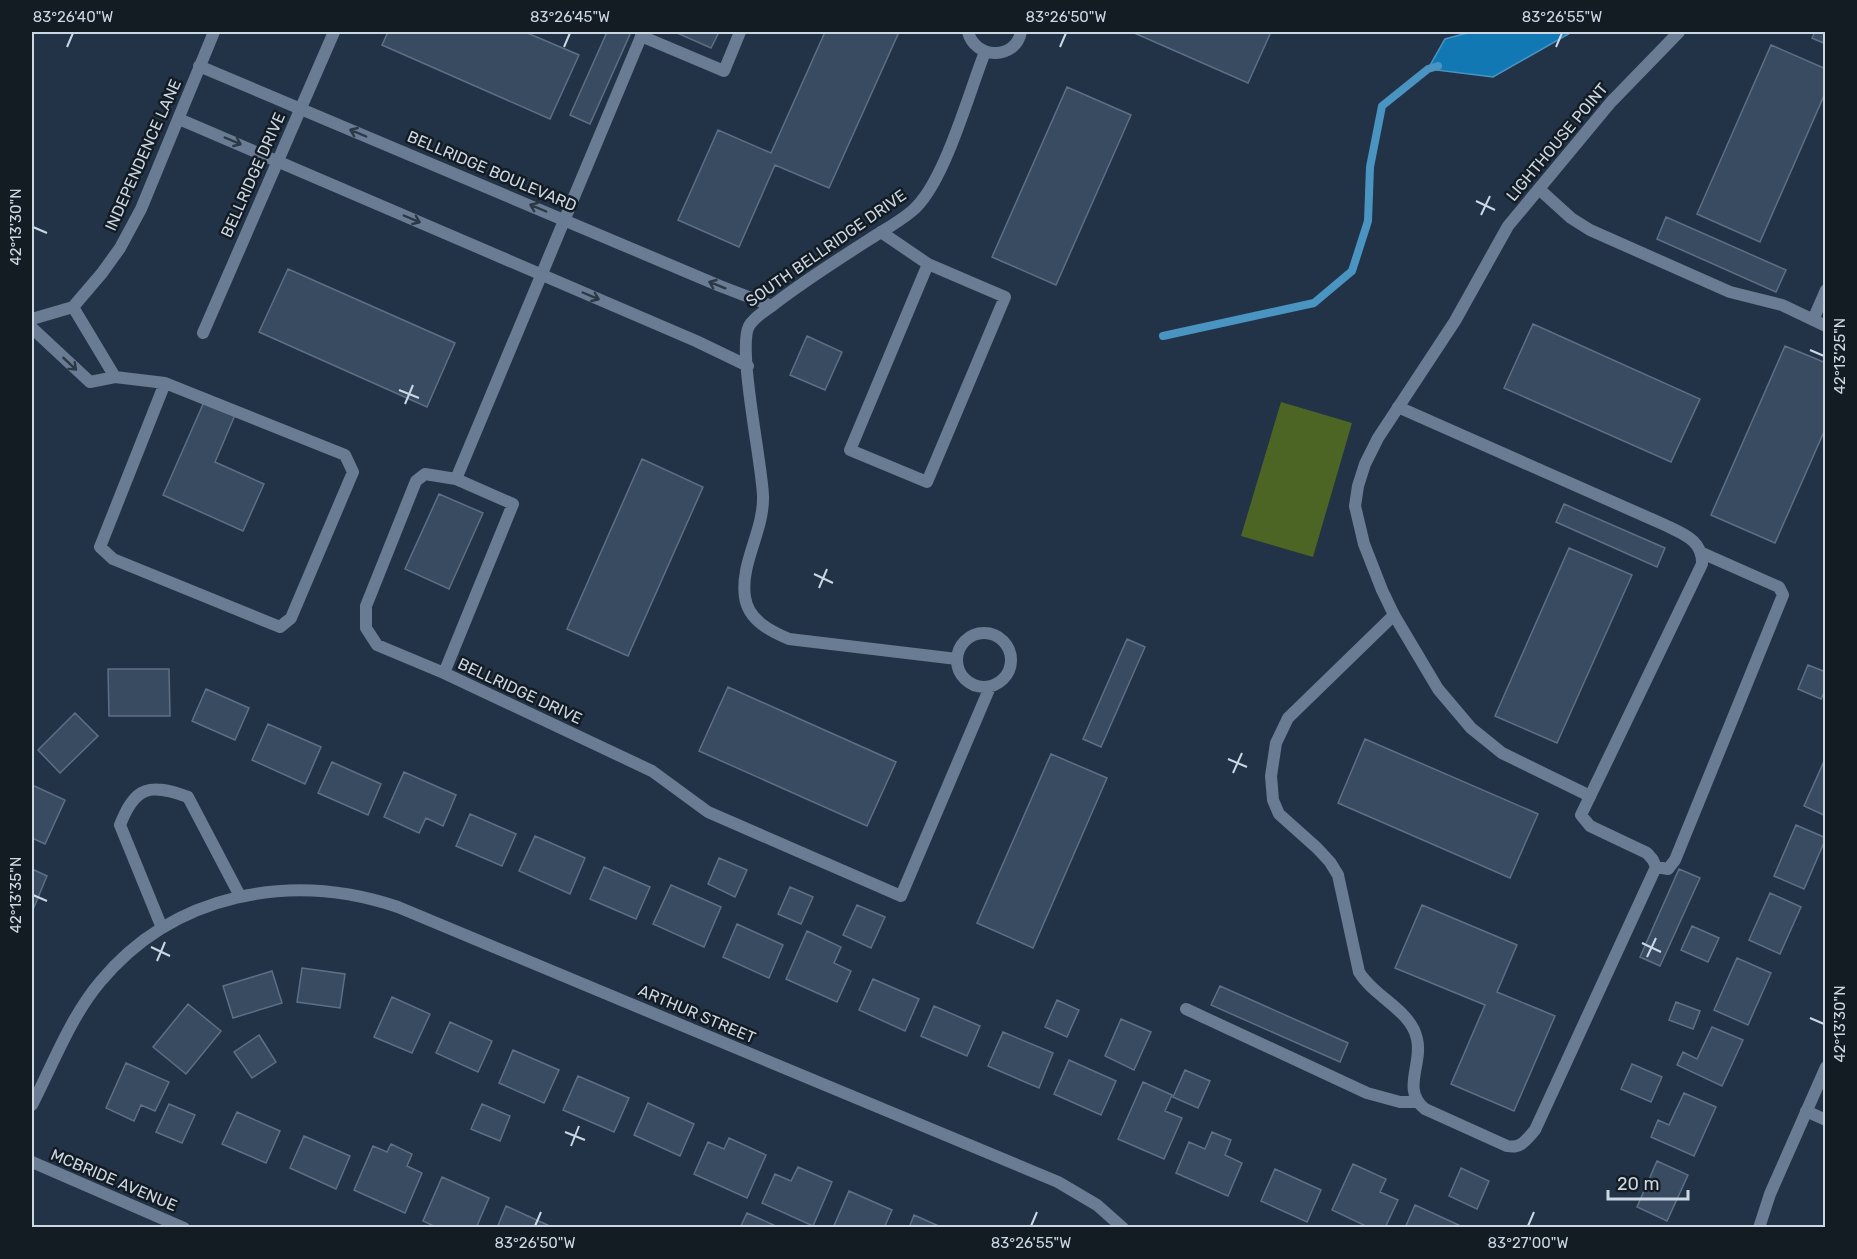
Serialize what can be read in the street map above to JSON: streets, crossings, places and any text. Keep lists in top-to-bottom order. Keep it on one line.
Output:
{"streets":{"street":["LIGHTHOUSE POINT","INDEPENDENCE LANE","BELLRIDGE BOULEVARD","BELLRIDGE DRIVE","SOUTH BELLRIDGE DRIVE","ARTHUR STREET","MCBRIDE AVENUE"]},"crossings":[["INDEPENDENCE LANE","BELLRIDGE BOULEVARD"],["BELLRIDGE BOULEVARD","BELLRIDGE DRIVE"],["BELLRIDGE BOULEVARD","SOUTH BELLRIDGE DRIVE"]],"scale_bar":"20 m","coordinates":["83°26'40\"W","83°26'45\"W","83°26'50\"W","83°26'55\"W","42°13'30\"N","42°13'25\"N","42°13'35\"N","83°27'00\"W"]}
